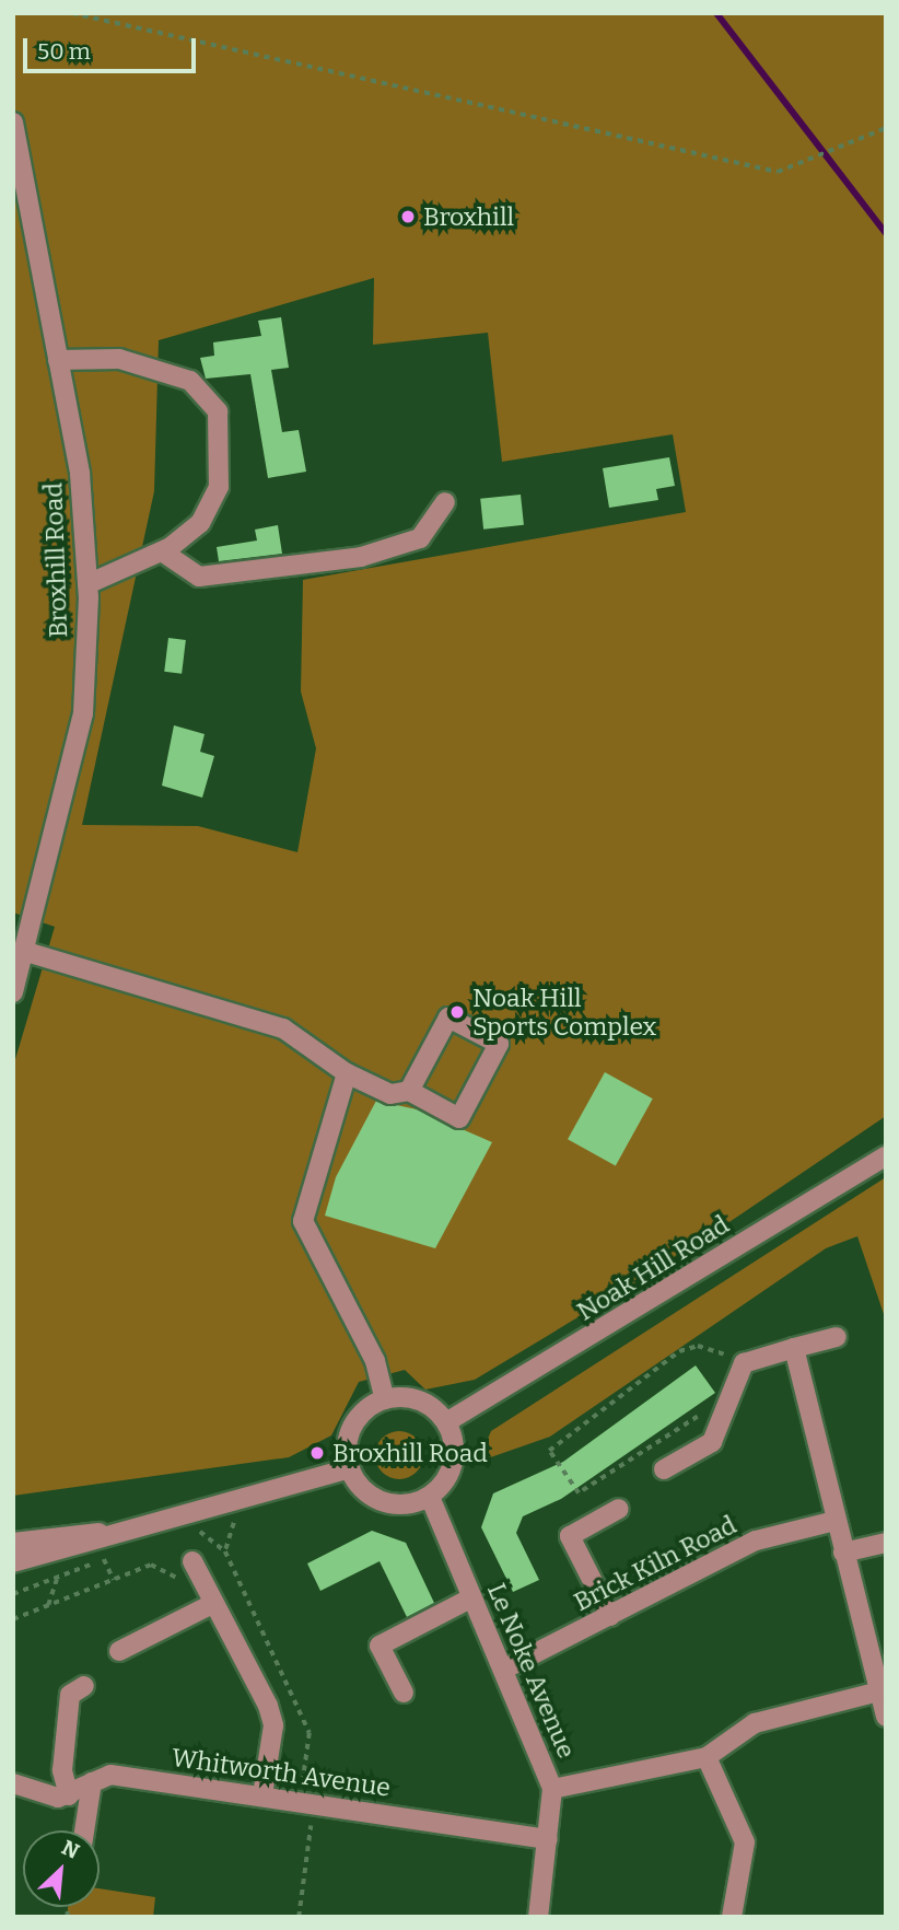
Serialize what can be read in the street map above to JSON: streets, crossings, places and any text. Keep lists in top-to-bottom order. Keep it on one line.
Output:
{"streets":{"street":["Broxhill Road","Noak Hill Road","Brick Kiln Road","Le Noke Avenue","Whitworth Avenue"]},"crossings":[["Noak Hill Road","Le Noke Avenue"],["Brick Kiln Road","Le Noke Avenue"],["Le Noke Avenue","Whitworth Avenue"]],"places":["Broxhill","Noak Hill Sports Complex","Broxhill Road"],"scale_bar":"50 m","north":"top right"}
